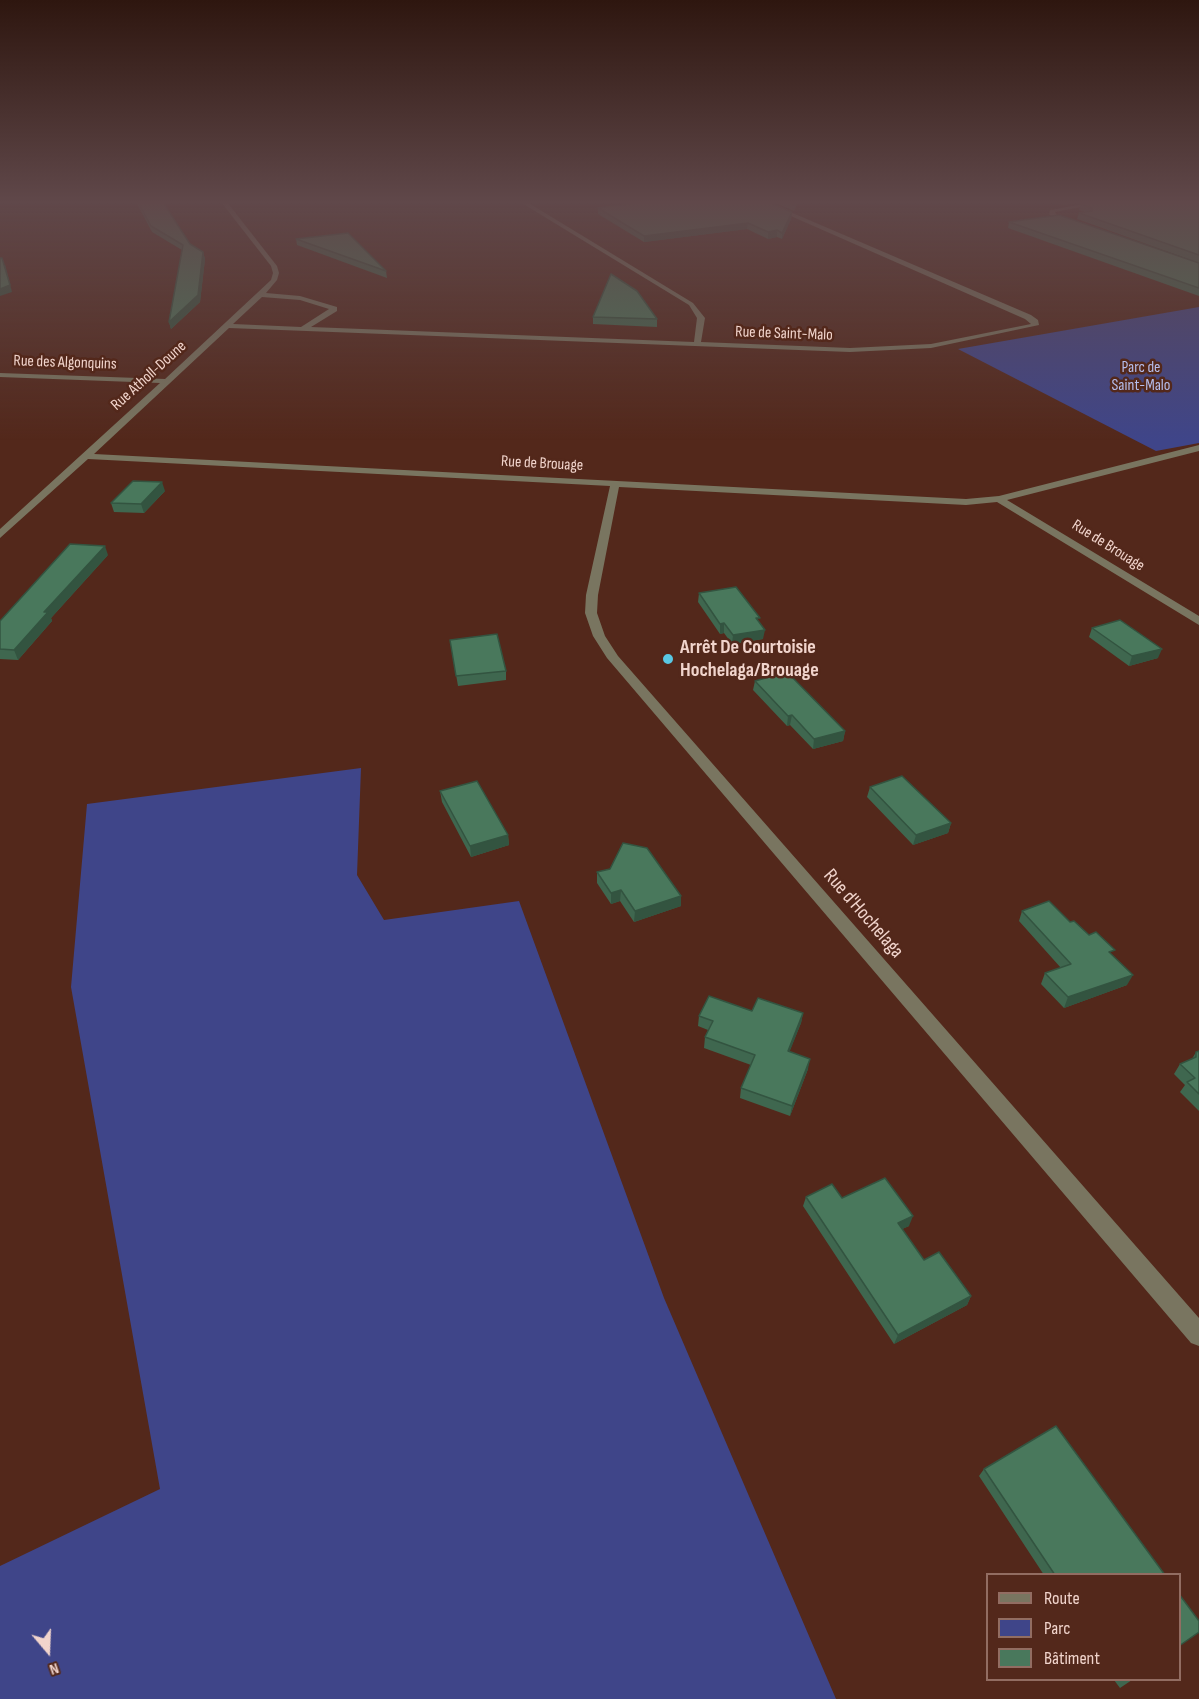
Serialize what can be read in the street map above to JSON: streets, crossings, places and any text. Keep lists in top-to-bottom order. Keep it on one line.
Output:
{"streets":{"street":["Rue de Saint-Malo","Rue des Algonquins","Rue Atholl-Doune","Rue de Brouage","Rue d'Hochelaga"]},"crossings":[["Rue de Saint-Malo","Rue Atholl-Doune"],["Rue des Algonquins","Rue Atholl-Doune"],["Rue Atholl-Doune","Rue de Brouage"],["Rue de Brouage","Rue d'Hochelaga"]],"parks":["Parc de Saint-Malo"],"places":["Arrêt De Courtoisie Hochelaga/Brouage"],"legend":["Route","Parc","Bâtiment"],"north":"bottom"}
